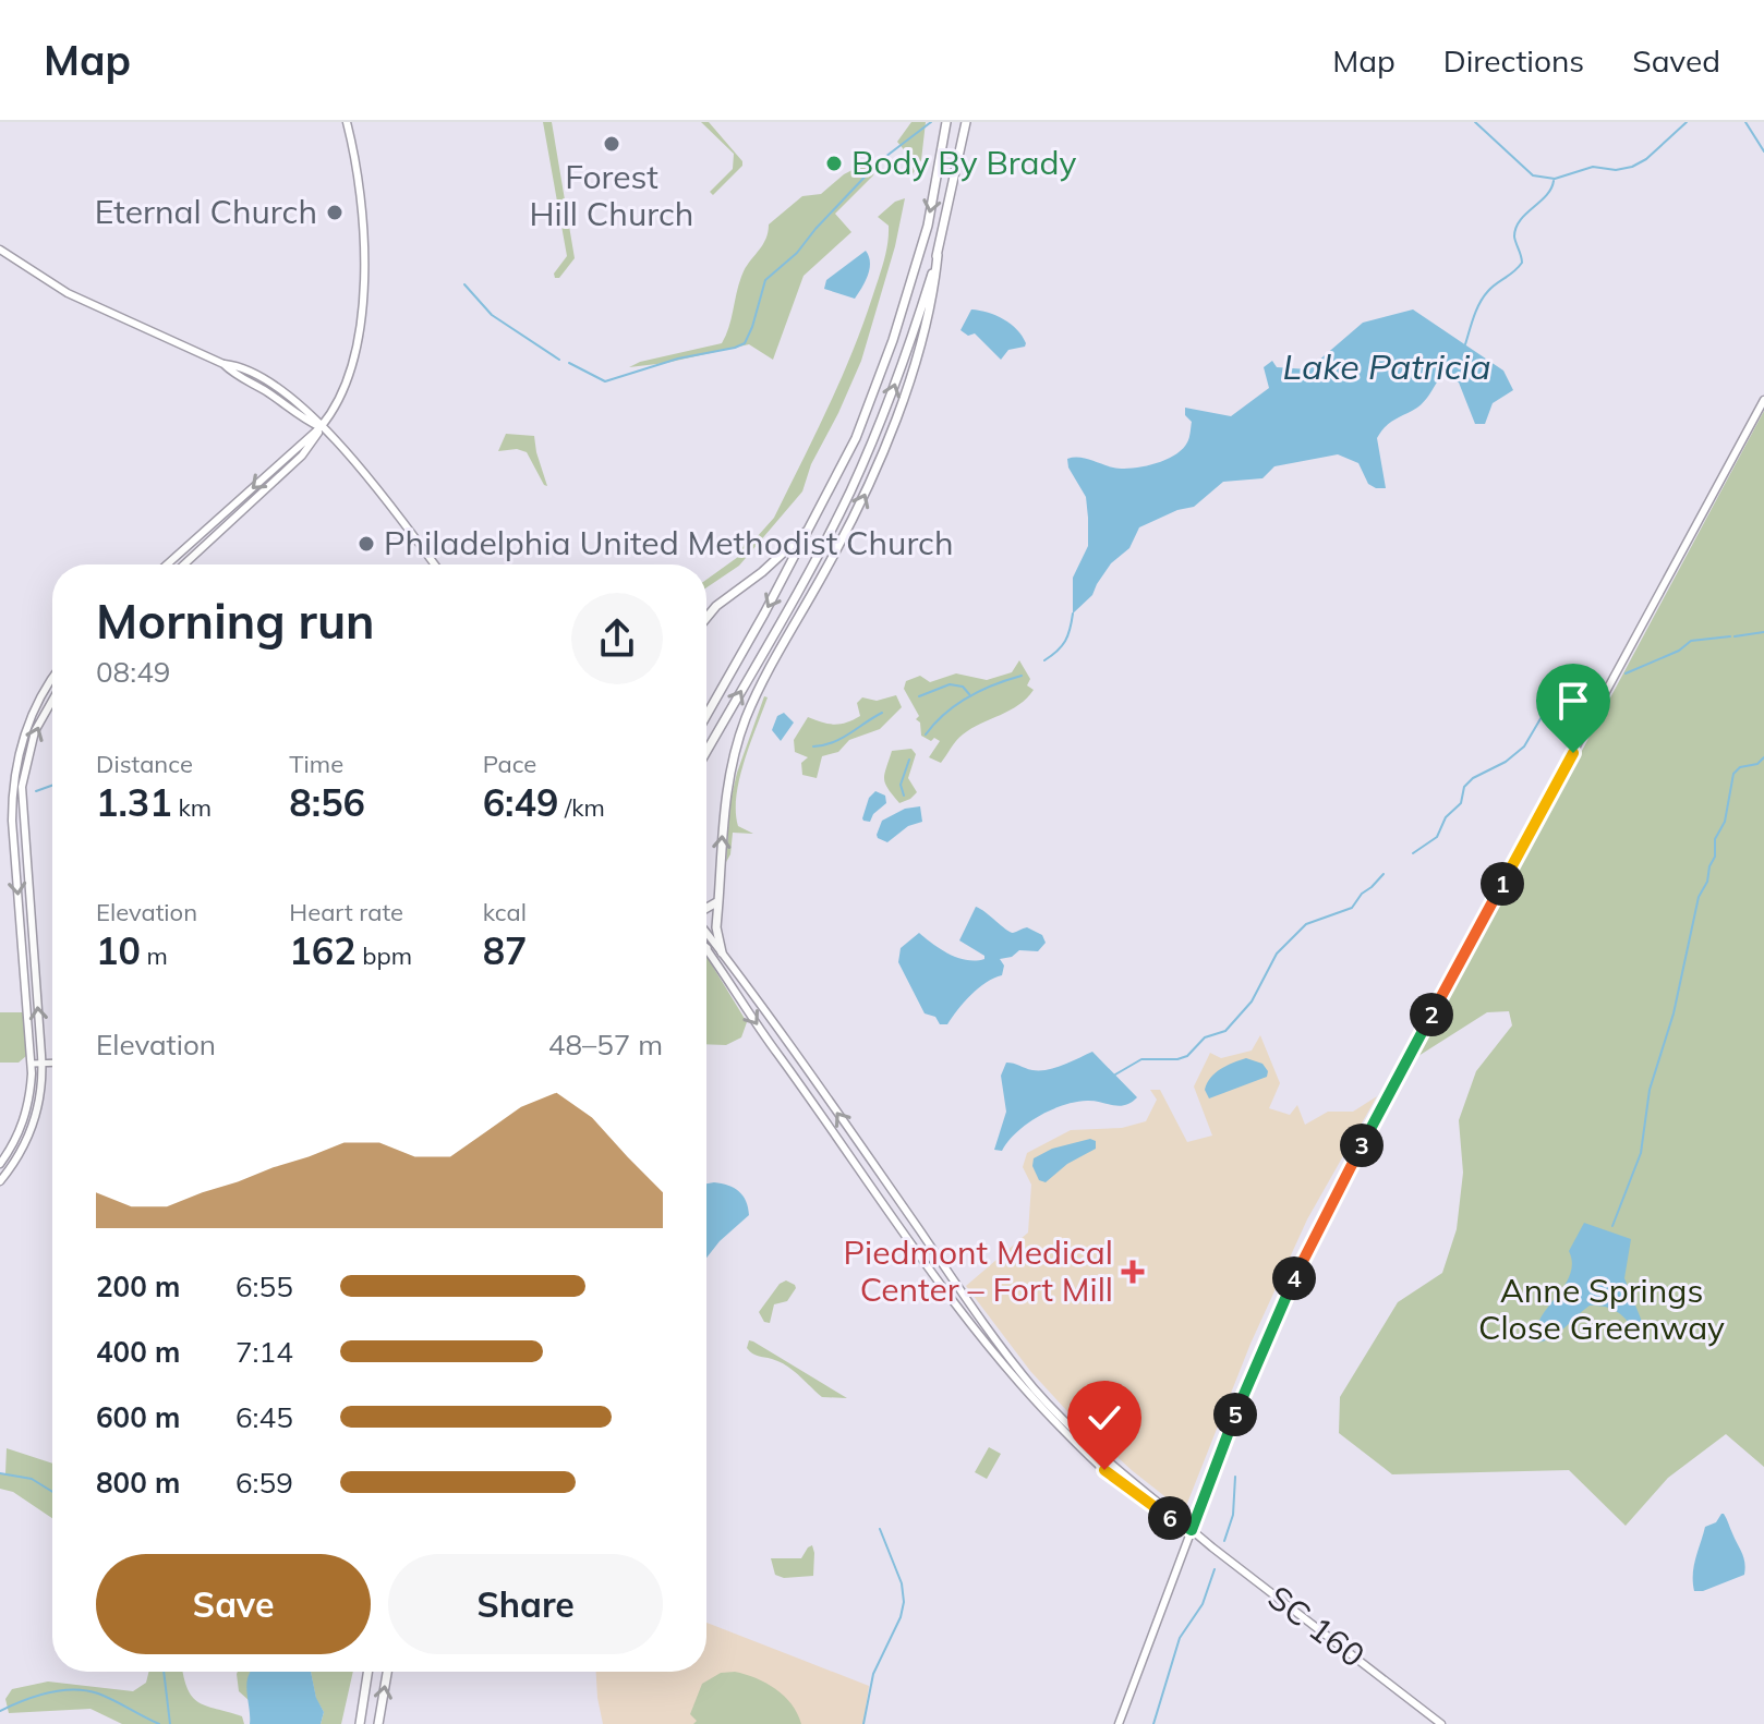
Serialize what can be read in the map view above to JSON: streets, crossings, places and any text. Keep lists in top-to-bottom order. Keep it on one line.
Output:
{"streets":{"main road":["SC 160"]},"water":["Lake Patricia"],"parks":["Anne Springs Close Greenway"],"places":{"other":["Forest Hill Church","Body By Brady","Eternal Church","Philadelphia United Methodist Church"],"health":["Piedmont Medical Center – Fort Mill"]},"page":{"header":"Map","nav":["Map","Directions","Saved"],"heading":["Morning run","08:49"],"stats":[["Distance","1.31 km"],["Time","8:56"],["Pace","6:49 /km"],["Elevation","10 m"],["Heart rate","162 bpm"],["kcal","87"]],"pins":["1","2","3","4","5","6"],"chart":["Elevation","48–57 m"],"list":[{"name":"200 m","note":"6:55"},{"name":"400 m","note":"7:14"},{"name":"600 m","note":"6:45"},{"name":"800 m","note":"6:59"}],"buttons":["Save","Share"]}}
